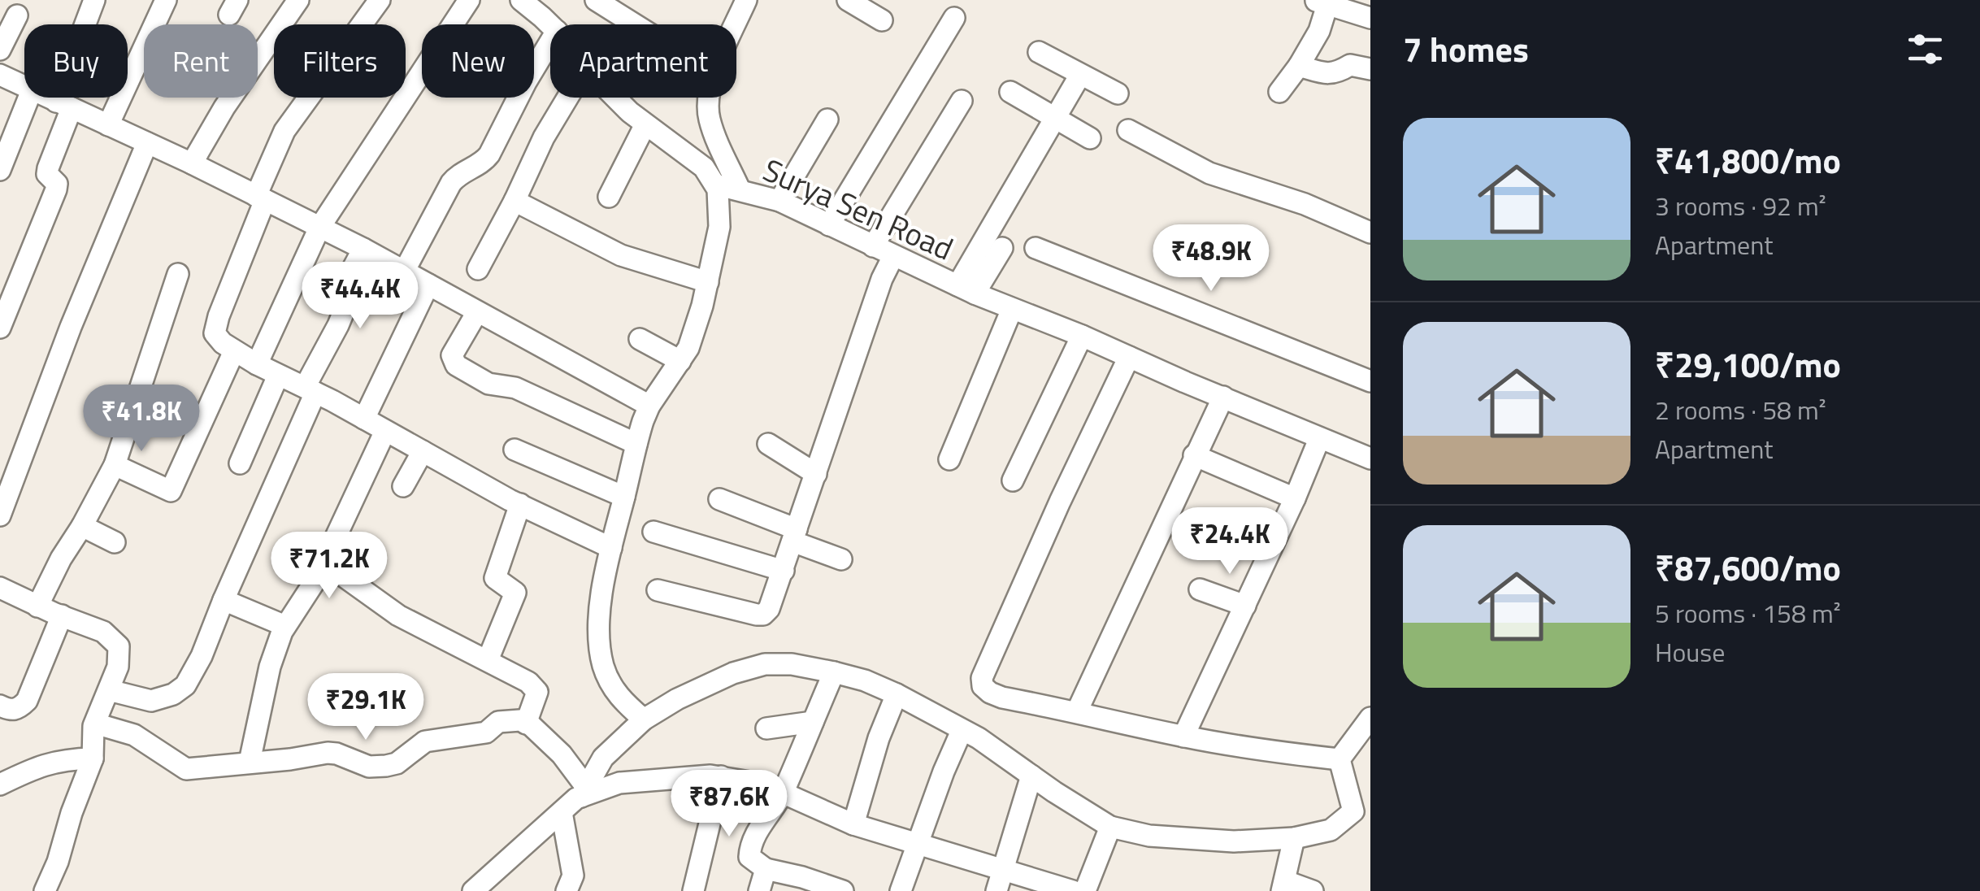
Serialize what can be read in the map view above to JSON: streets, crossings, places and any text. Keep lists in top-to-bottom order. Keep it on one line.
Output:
{"streets":{"street":["Surya Sen Road"]},"page":{"heading":"7 homes","chip":["Buy","Rent","Filters","New","Apartment"],"list":[{"name":"₹41,800/mo","note":"3 rooms · 92 m² · Apartment"},{"name":"₹29,100/mo","note":"2 rooms · 58 m² · Apartment"},{"name":"₹87,600/mo","note":"5 rooms · 158 m² · House"}],"price":["₹48.9K","₹44.4K","₹41.8K","₹24.4K","₹71.2K","₹29.1K","₹87.6K"]}}
